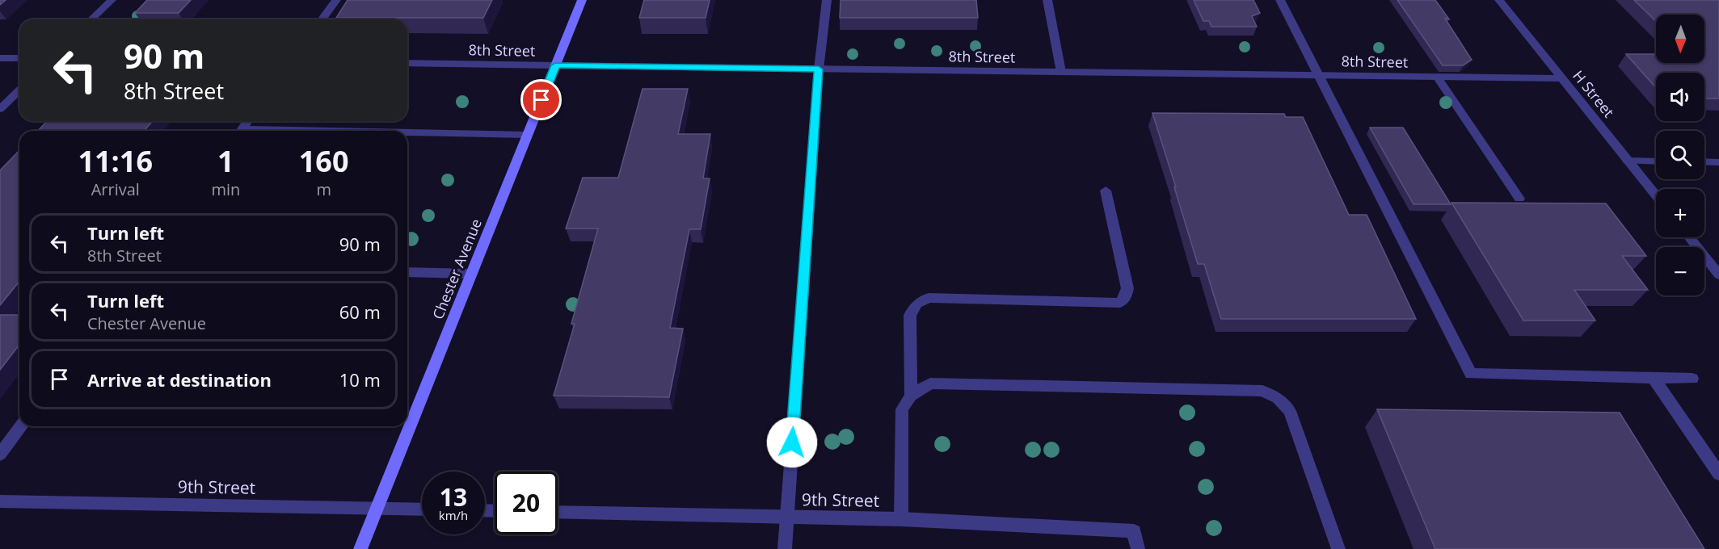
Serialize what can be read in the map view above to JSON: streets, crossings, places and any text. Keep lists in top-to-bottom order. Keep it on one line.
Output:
{"streets":{"main road":["Chester Avenue"],"street":["8th Street","H Street","9th Street"]},"crossings":[["8th Street","H Street"],["8th Street","Chester Avenue"],["Chester Avenue","9th Street"]],"north":"bottom","page":{"map_buttons":["+","−"],"turn":["90 m","8th Street"],"eta":["11:16","Arrival","1","min","160","m"],"list":[{"name":"Turn left","note":"8th Street","value":"90 m"},{"name":"Turn left","note":"Chester Avenue","value":"60 m"},{"name":"Arrive at destination","value":"10 m"}],"speed":"13 km/h","limit":"20"}}
